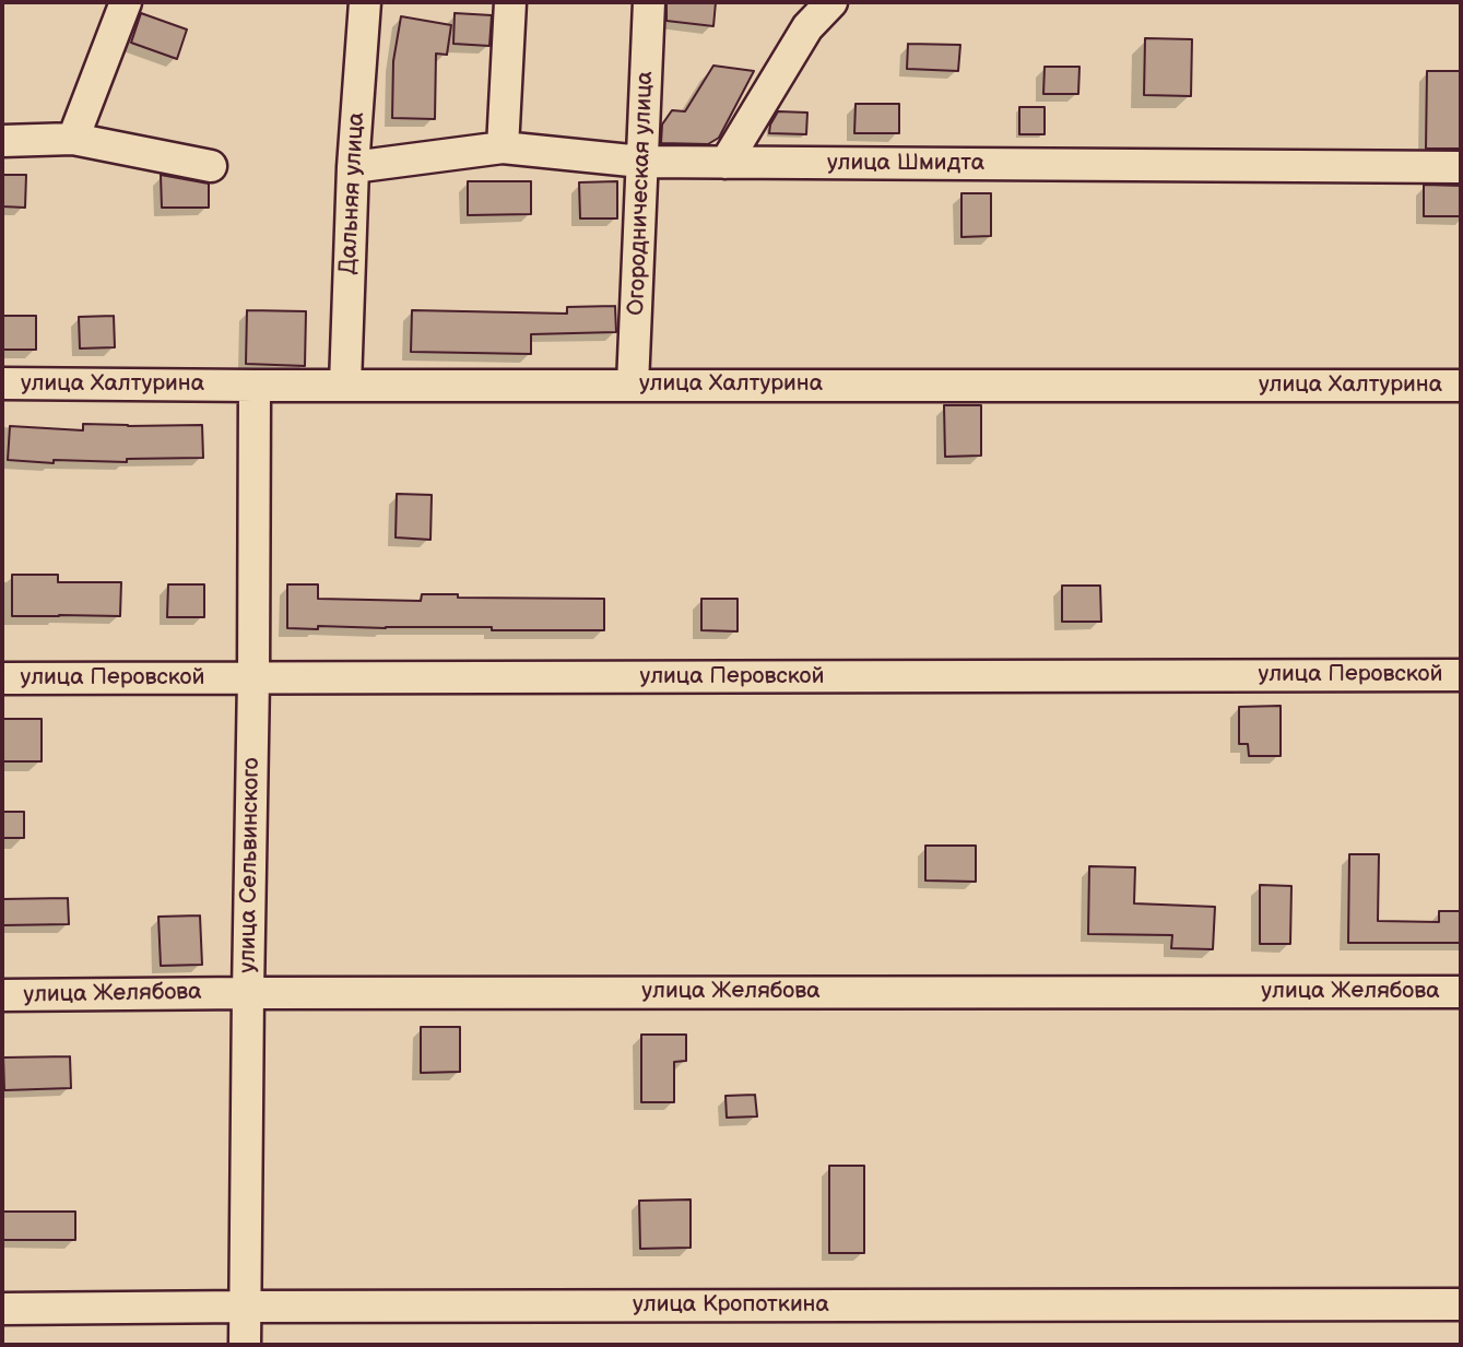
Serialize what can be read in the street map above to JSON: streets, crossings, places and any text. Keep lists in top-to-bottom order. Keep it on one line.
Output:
{"streets":{"street":["улица Шмидта","Дальняя улица","Огородническая улица","улица Халтурина","улица Перовской","улица Сельвинского","улица Желябова","улица Кропоткина"]},"crossings":[["улица Шмидта","Дальняя улица"],["улица Шмидта","Огородническая улица"],["Дальняя улица","улица Халтурина"],["Огородническая улица","улица Халтурина"],["улица Халтурина","улица Сельвинского"],["улица Перовской","улица Сельвинского"],["улица Сельвинского","улица Желябова"],["улица Сельвинского","улица Кропоткина"]]}
